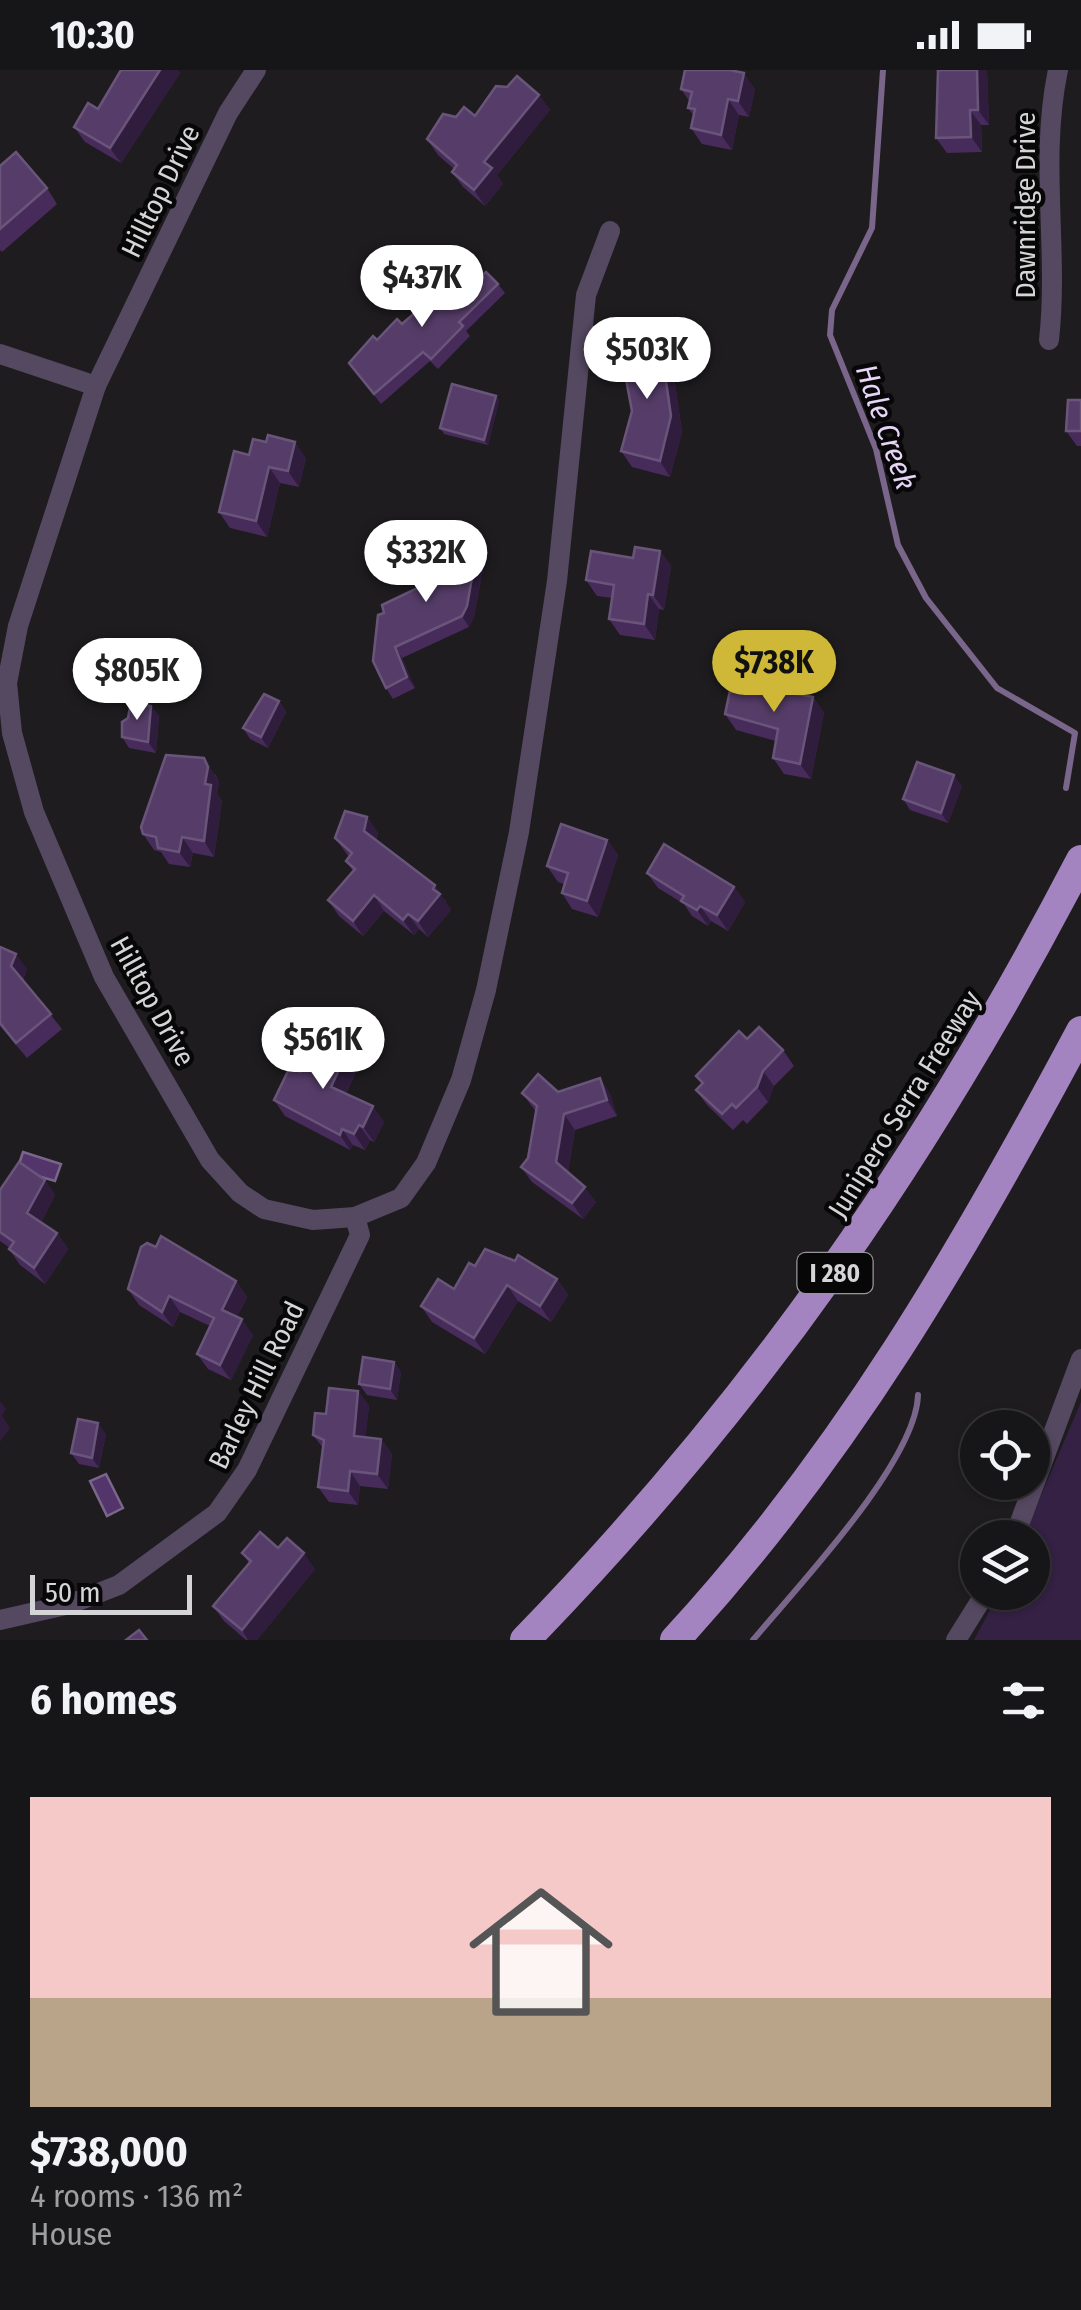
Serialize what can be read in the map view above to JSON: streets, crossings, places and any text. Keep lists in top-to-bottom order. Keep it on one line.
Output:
{"streets":{"highway":["Junipero Serra Freeway","I 280"],"street":["Hilltop Drive","Dawnridge Drive","Barley Hill Road"]},"crossings":[["Hilltop Drive","Barley Hill Road"]],"water":["Hale Creek"],"scale_bar":"50 m","page":{"status":"10:30","price":["$437K","$503K","$332K","$738K","$805K","$561K"],"scale":"50 m","heading":"6 homes","list":[{"name":"$738,000","note":"4 rooms · 136 m² · House"}]}}
